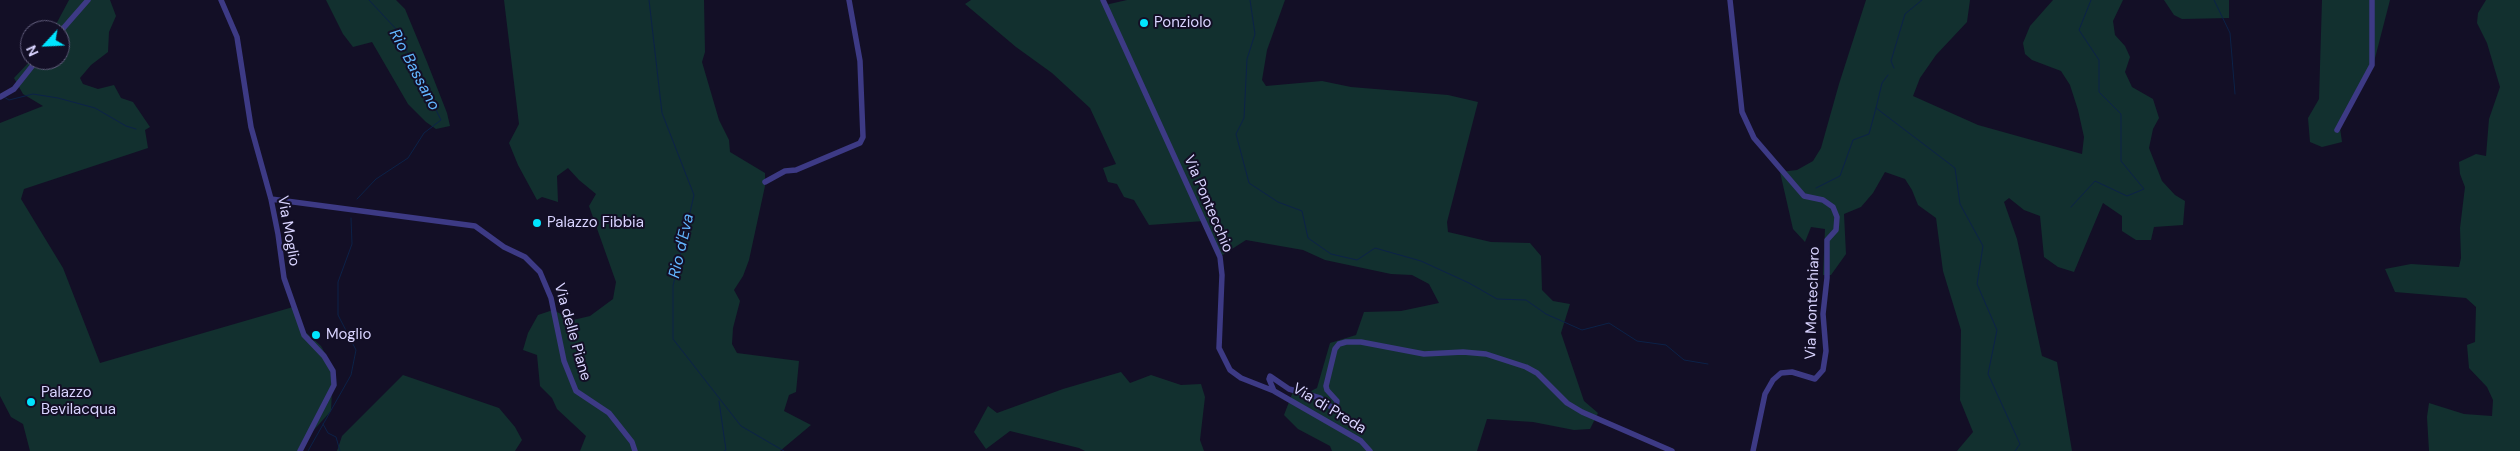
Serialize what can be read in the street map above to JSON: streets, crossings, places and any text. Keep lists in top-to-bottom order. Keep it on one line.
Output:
{"streets":{"street":["Via Pontecchio","Via Moglio","Via Montechiaro","Via delle Piane","Via di Preda"]},"crossings":[["Via Pontecchio","Via di Preda"],["Via Moglio","Via delle Piane"]],"water":["Rio Bassano","Rio d'Eva"],"places":["Ponziolo","Palazzo Fibbia","Moglio","Palazzo Bevilacqua"],"north":"bottom left"}
